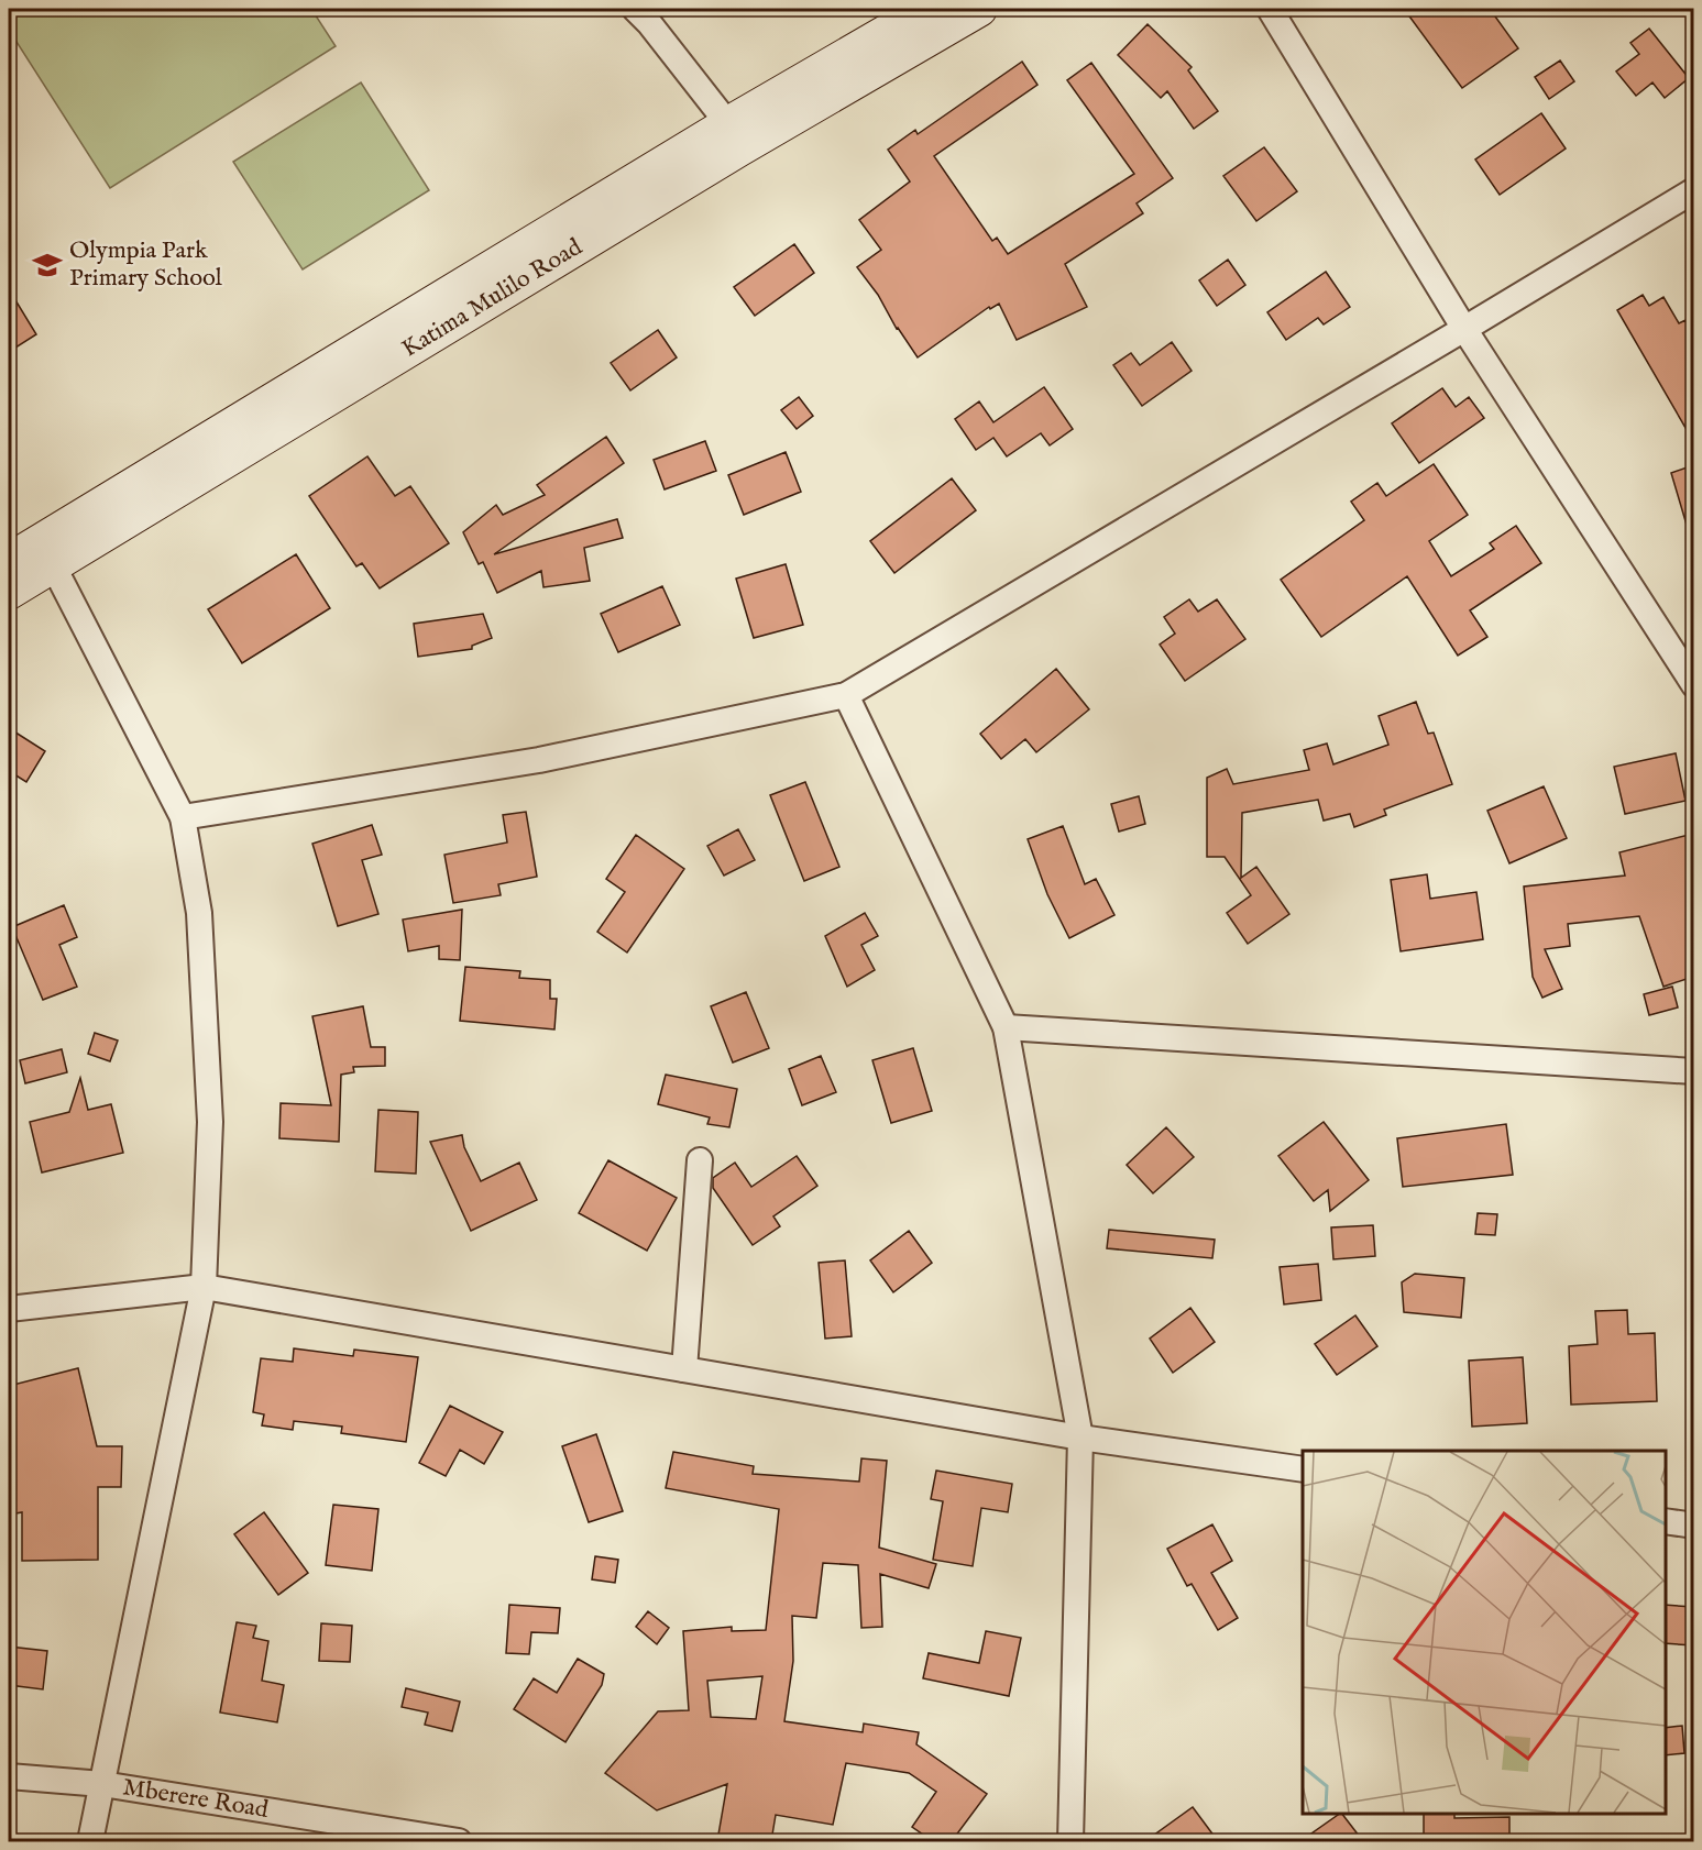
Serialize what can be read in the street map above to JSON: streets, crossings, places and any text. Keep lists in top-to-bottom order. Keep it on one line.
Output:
{"streets":{"main road":["Katima Mulilo Road"],"street":["Mberere Road"]},"places":{"school or university":["Olympia Park Primary School"]}}
